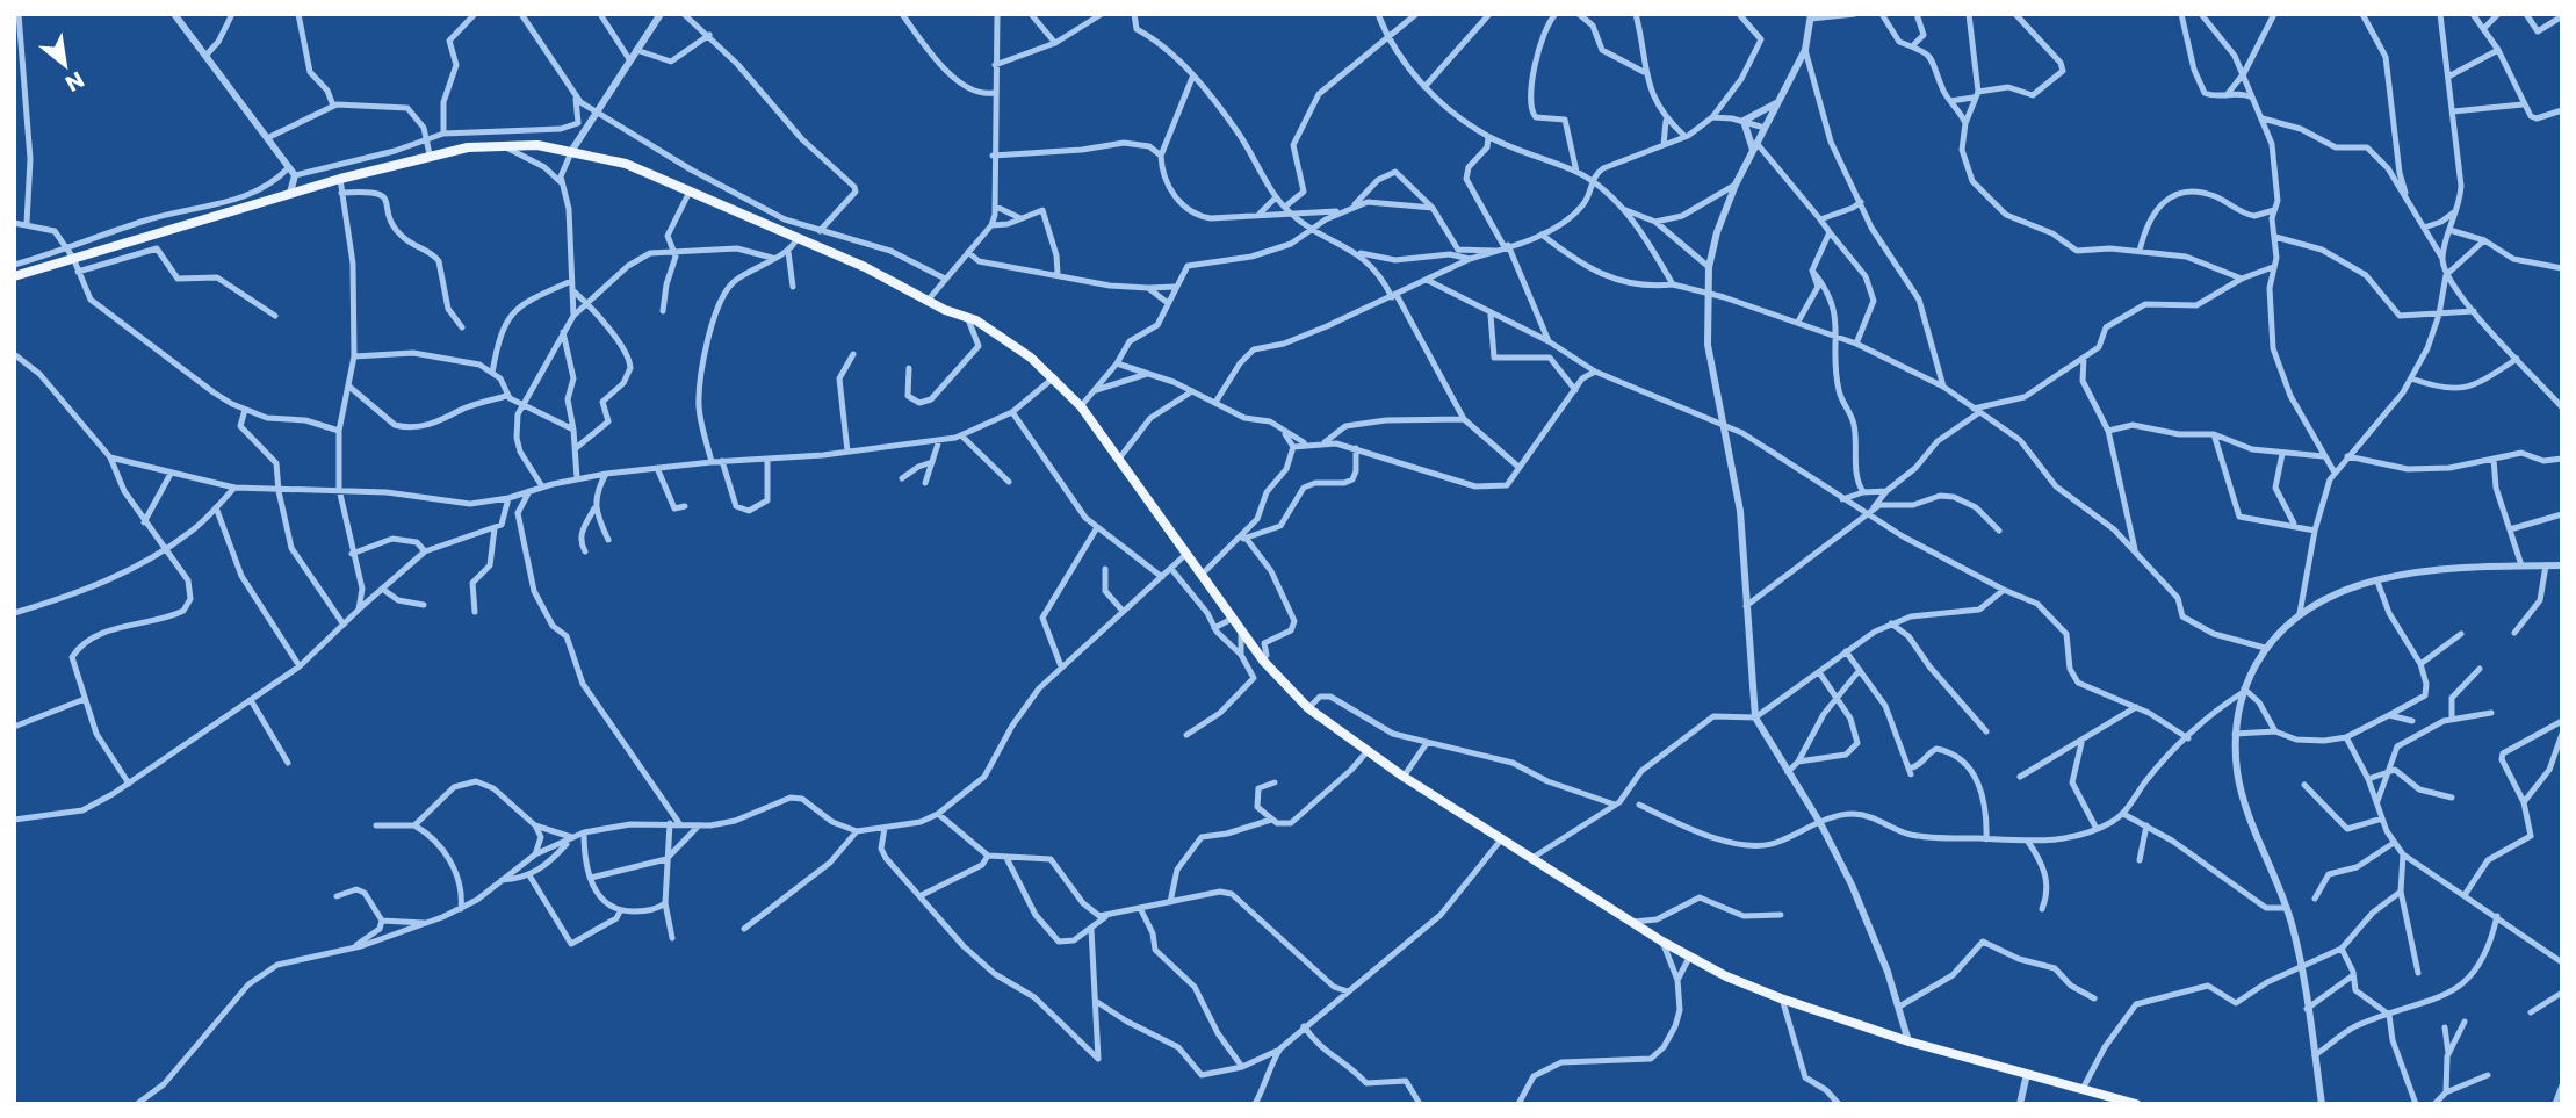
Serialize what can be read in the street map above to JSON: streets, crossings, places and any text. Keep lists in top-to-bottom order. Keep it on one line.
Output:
{"north":"bottom right"}
